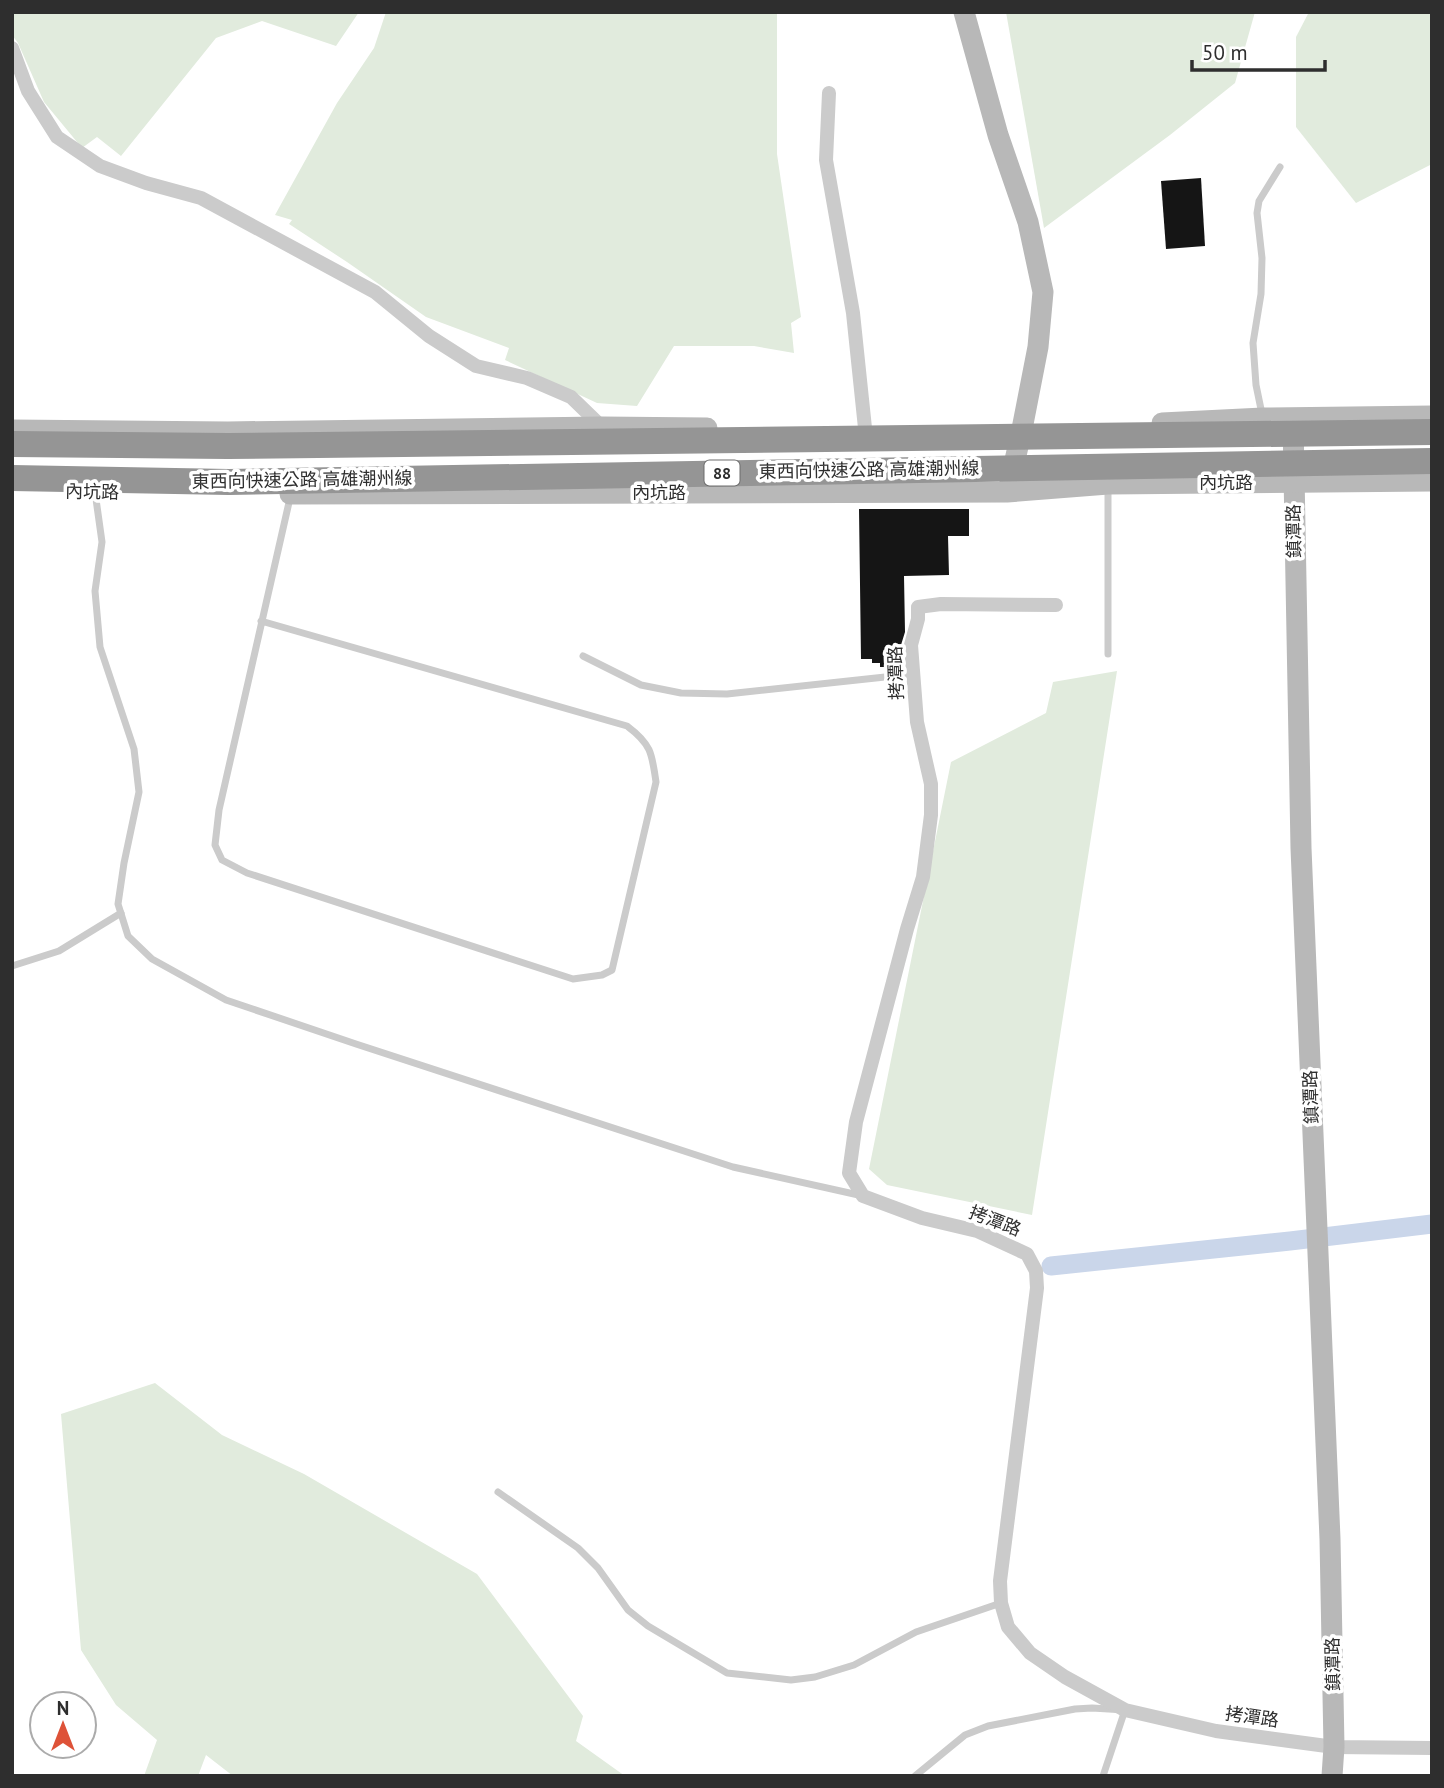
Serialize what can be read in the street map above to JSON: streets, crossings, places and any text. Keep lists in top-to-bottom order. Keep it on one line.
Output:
{"streets":{"highway":["東西向快速公路 高雄潮州線","88"],"main road":["內坑路","鎮潭路"],"street":["拷潭路"]},"crossings":[["內坑路","鎮潭路"],["鎮潭路","拷潭路"]],"scale_bar":"50 m","north":"top"}
